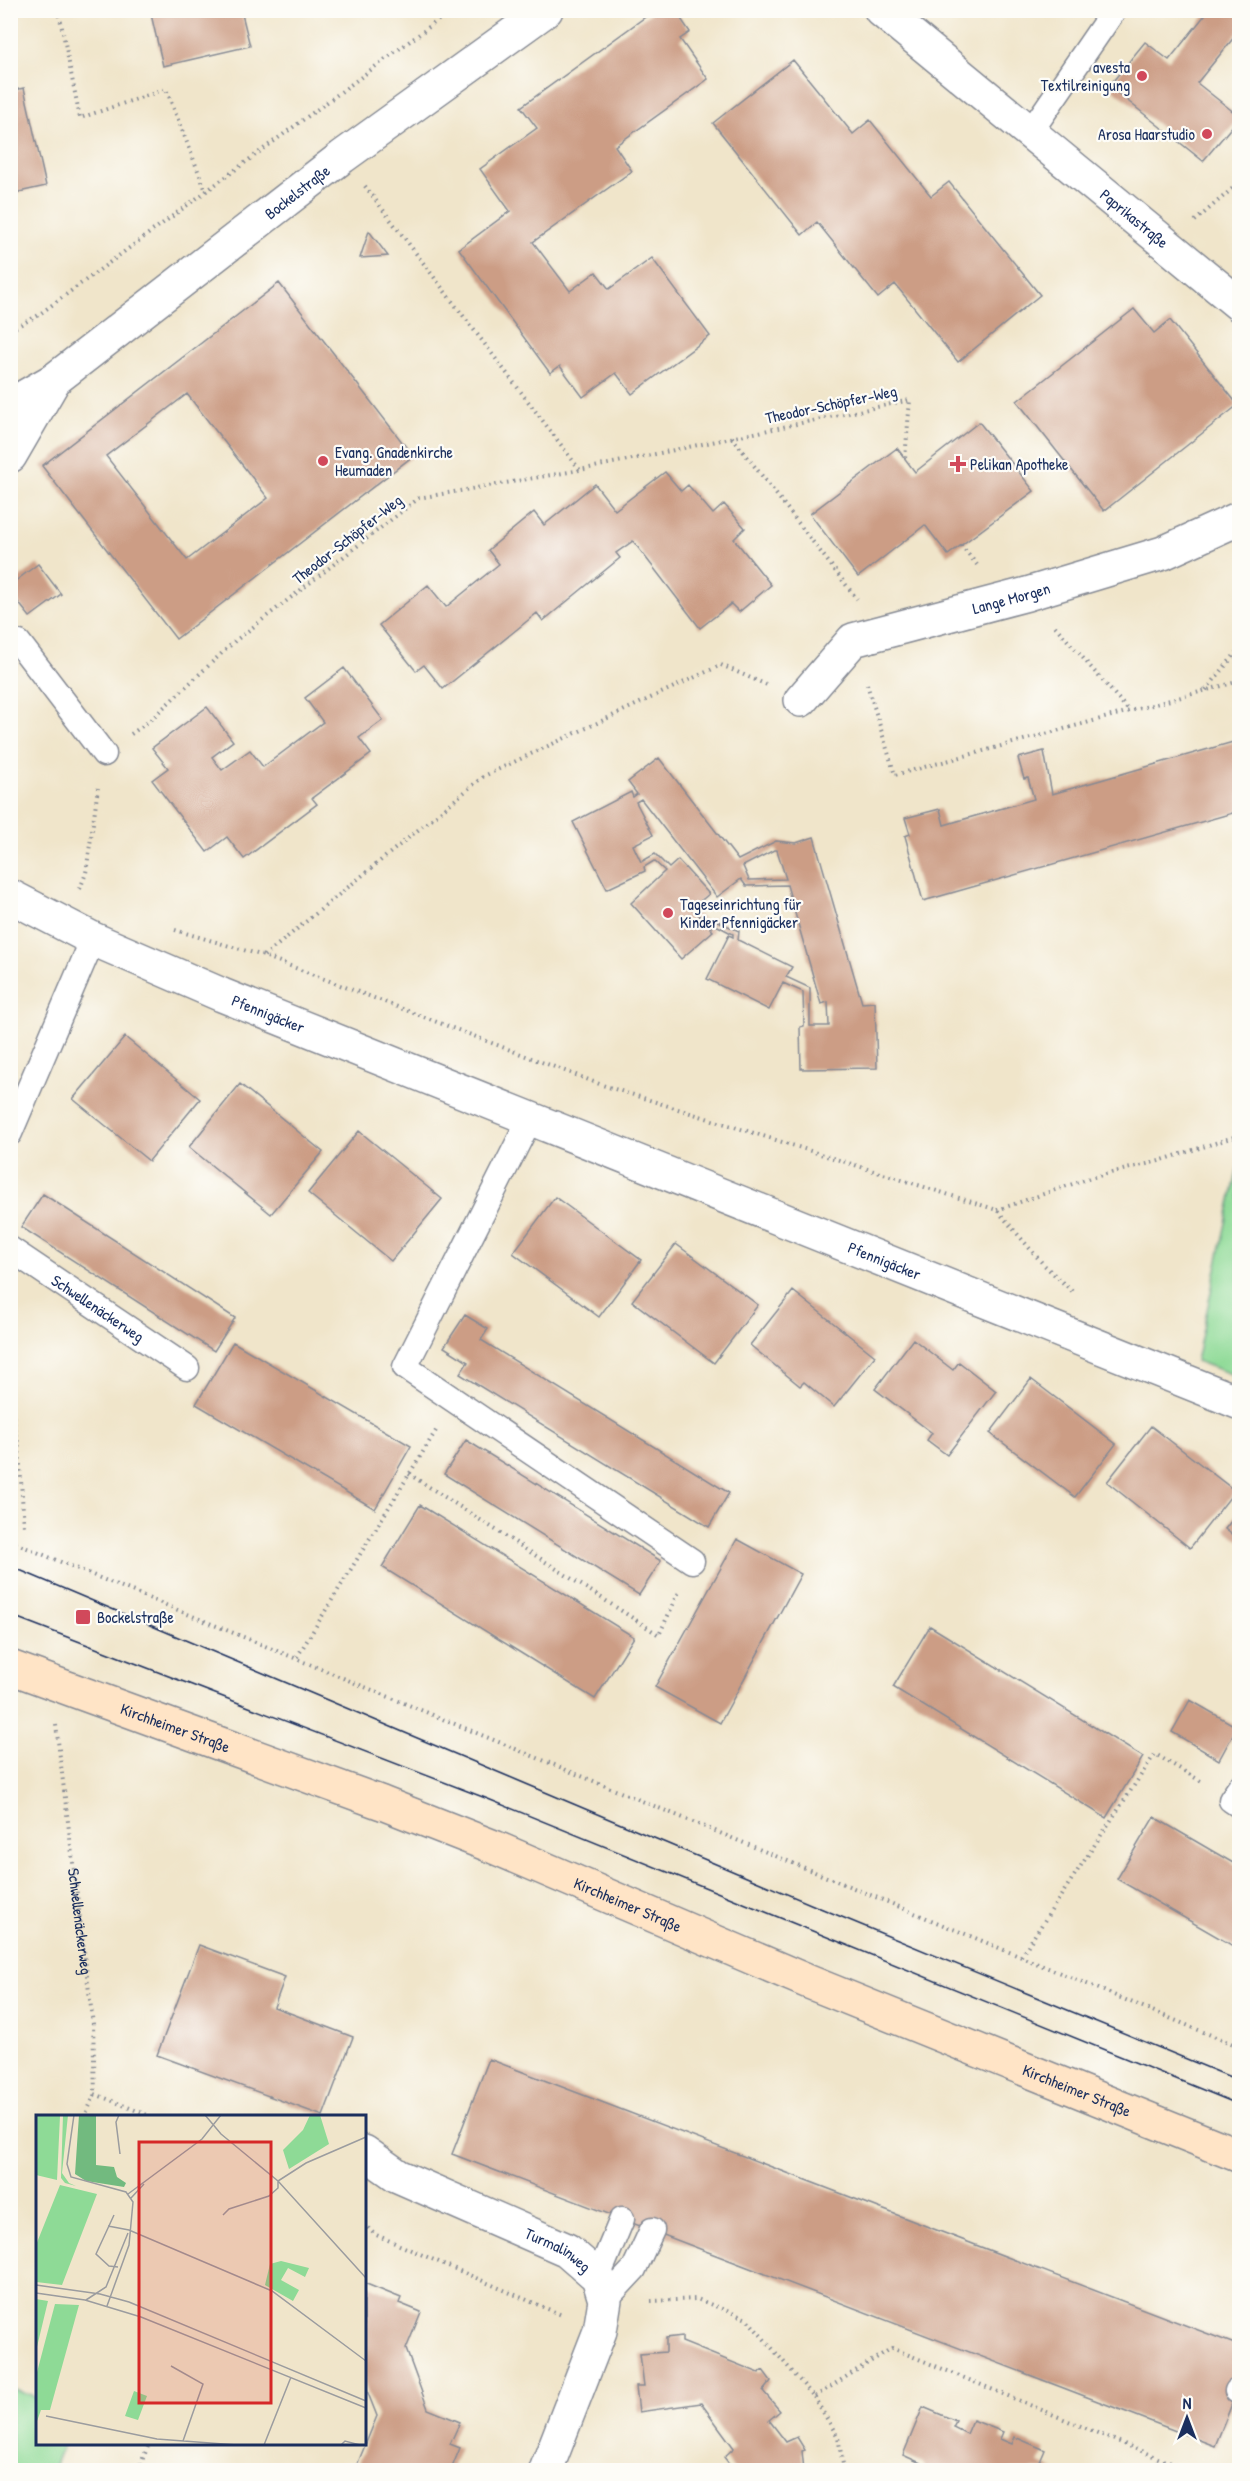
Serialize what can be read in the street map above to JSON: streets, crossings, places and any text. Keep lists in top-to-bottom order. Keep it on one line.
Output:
{"streets":{"main road":["Kirchheimer Straße"],"street":["Bockelstraße","Paprikastraße","Lange Morgen","Pfennigäcker","Turmalinweg"],"lane":["Schwellenäckerweg"],"path":["Theodor-Schöpfer-Weg"]},"places":{"other":["avesta Textilreinigung","Arosa Haarstudio","Evang. Gnadenkirche Heumaden","Tageseinrichtung für Kinder Pfennigäcker"],"health":["Pelikan Apotheke"],"transit":["Bockelstraße"]},"north":"top"}
